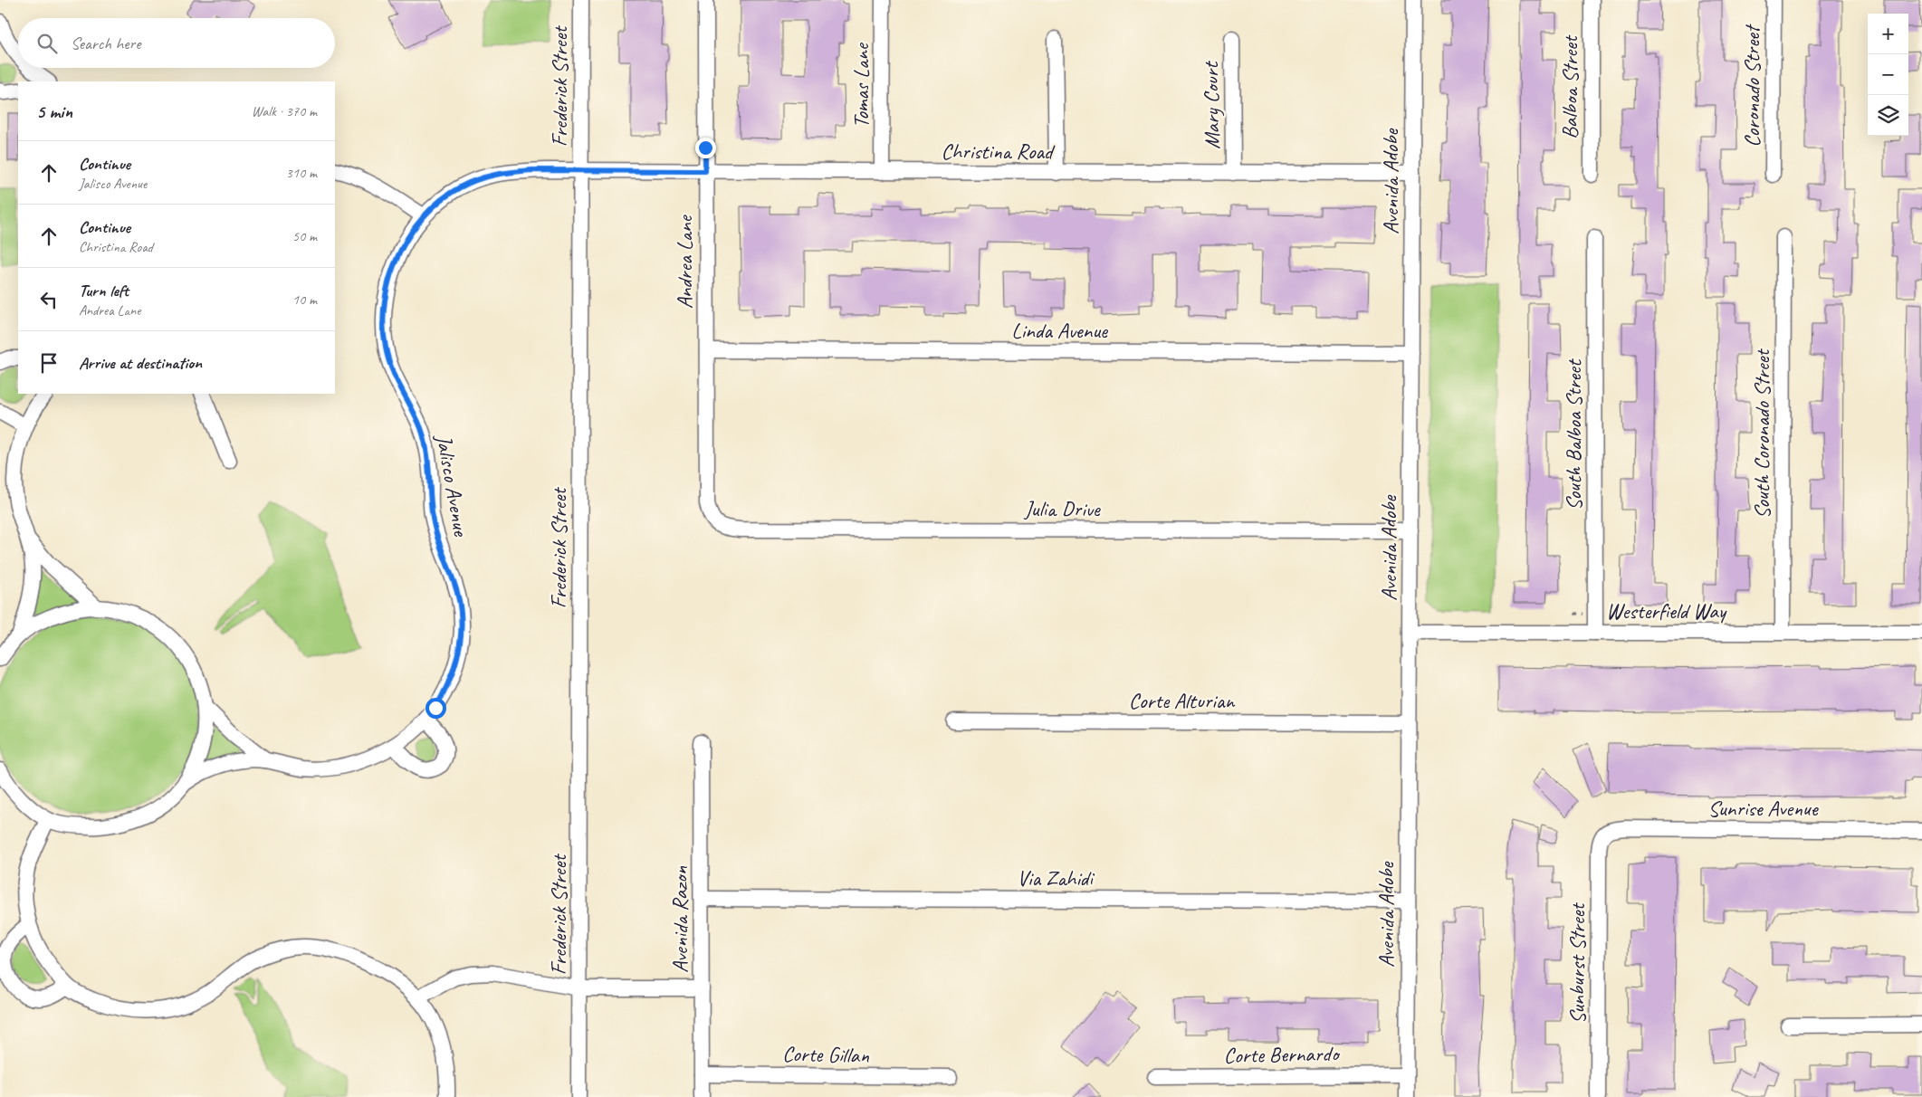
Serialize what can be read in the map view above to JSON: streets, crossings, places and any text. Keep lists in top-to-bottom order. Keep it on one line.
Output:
{"streets":{"street":["Tomas Lane","Frederick Street","Coronado Street","Balboa Street","Mary Court","Christina Road","Avenida Adobe","Andrea Lane","Linda Avenue","South Coronado Street","South Balboa Street","Jalisco Avenue","Julia Drive","Westerfield Way","Corte Alturian","Sunrise Avenue","Via Zahidi","Avenida Razon","Sunburst Street","Corte Gillan","Corte Bernardo"]},"crossings":[["Tomas Lane","Christina Road"],["Frederick Street","Christina Road"],["Frederick Street","Jalisco Avenue"],["Mary Court","Christina Road"],["Christina Road","Avenida Adobe"],["Christina Road","Andrea Lane"],["Christina Road","Jalisco Avenue"],["Avenida Adobe","Linda Avenue"],["Avenida Adobe","Julia Drive"],["Avenida Adobe","Westerfield Way"],["Avenida Adobe","Corte Alturian"],["Avenida Adobe","Via Zahidi"],["Avenida Adobe","Corte Bernardo"],["Andrea Lane","Linda Avenue"],["Andrea Lane","Julia Drive"],["South Coronado Street","Westerfield Way"],["South Balboa Street","Westerfield Way"],["Sunrise Avenue","Sunburst Street"],["Via Zahidi","Avenida Razon"],["Avenida Razon","Corte Gillan"]],"page":{"map_buttons":["+","−"],"search":"Search here","heading":["5 min","Walk · 370 m"],"list":[["Continue","Jalisco Avenue","310 m"],["Continue","Christina Road","50 m"],["Turn left","Andrea Lane","10 m"],"Arrive at destination"]}}
